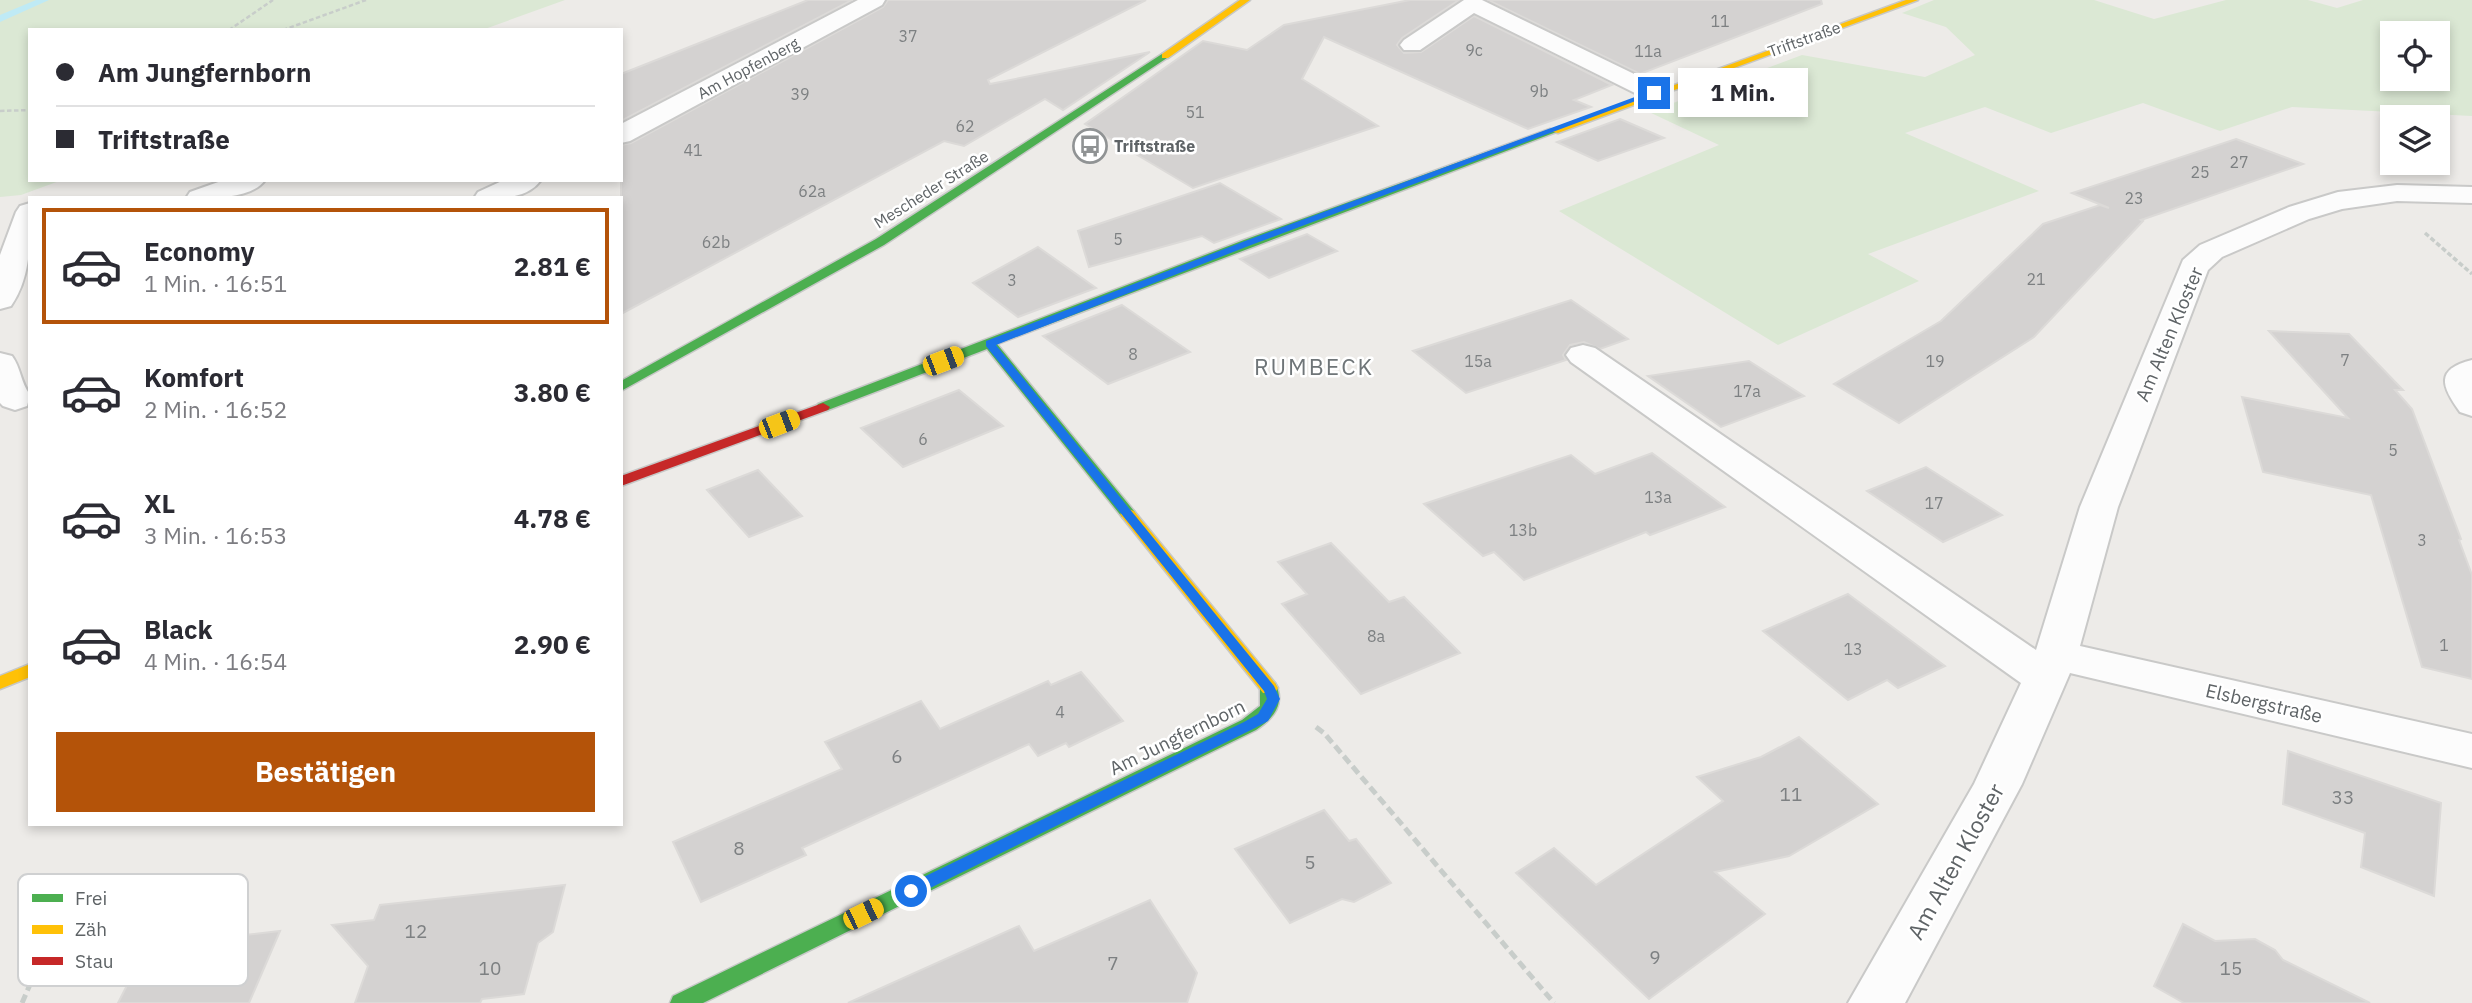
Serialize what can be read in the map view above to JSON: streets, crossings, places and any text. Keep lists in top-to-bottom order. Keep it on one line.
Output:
{"streets":{"street":["Triftstraße","Am Hopfenberg","Mescheder Straße","Am Alten Kloster","Elsbergstraße","Am Jungfernborn"]},"crossings":[["Triftstraße","Am Jungfernborn"],["Am Alten Kloster","Elsbergstraße"]],"districts":["RUMBECK"],"places":{"bus stop":["Triftstraße"]},"house_numbers":["11","37","9c","11a","9b","39","51","62","41","27","25","62a","23","5","62b","21","3","8","7","15a","19","17a","6","5","13a","17","13b","3","8a","1","13","4","6","11","33","8","5","12","9","7","10","15"],"legend":["Frei","Zäh","Stau"],"page":{"banner":["Am Jungfernborn","Triftstraße"],"bubble":"1 Min.","list":[{"name":"Economy","note":"1 Min. · 16:51","value":"2.81 €"},{"name":"Komfort","note":"2 Min. · 16:52","value":"3.80 €"},{"name":"XL","note":"3 Min. · 16:53","value":"4.78 €"},{"name":"Black","note":"4 Min. · 16:54","value":"2.90 €"}],"buttons":"Bestätigen"}}
